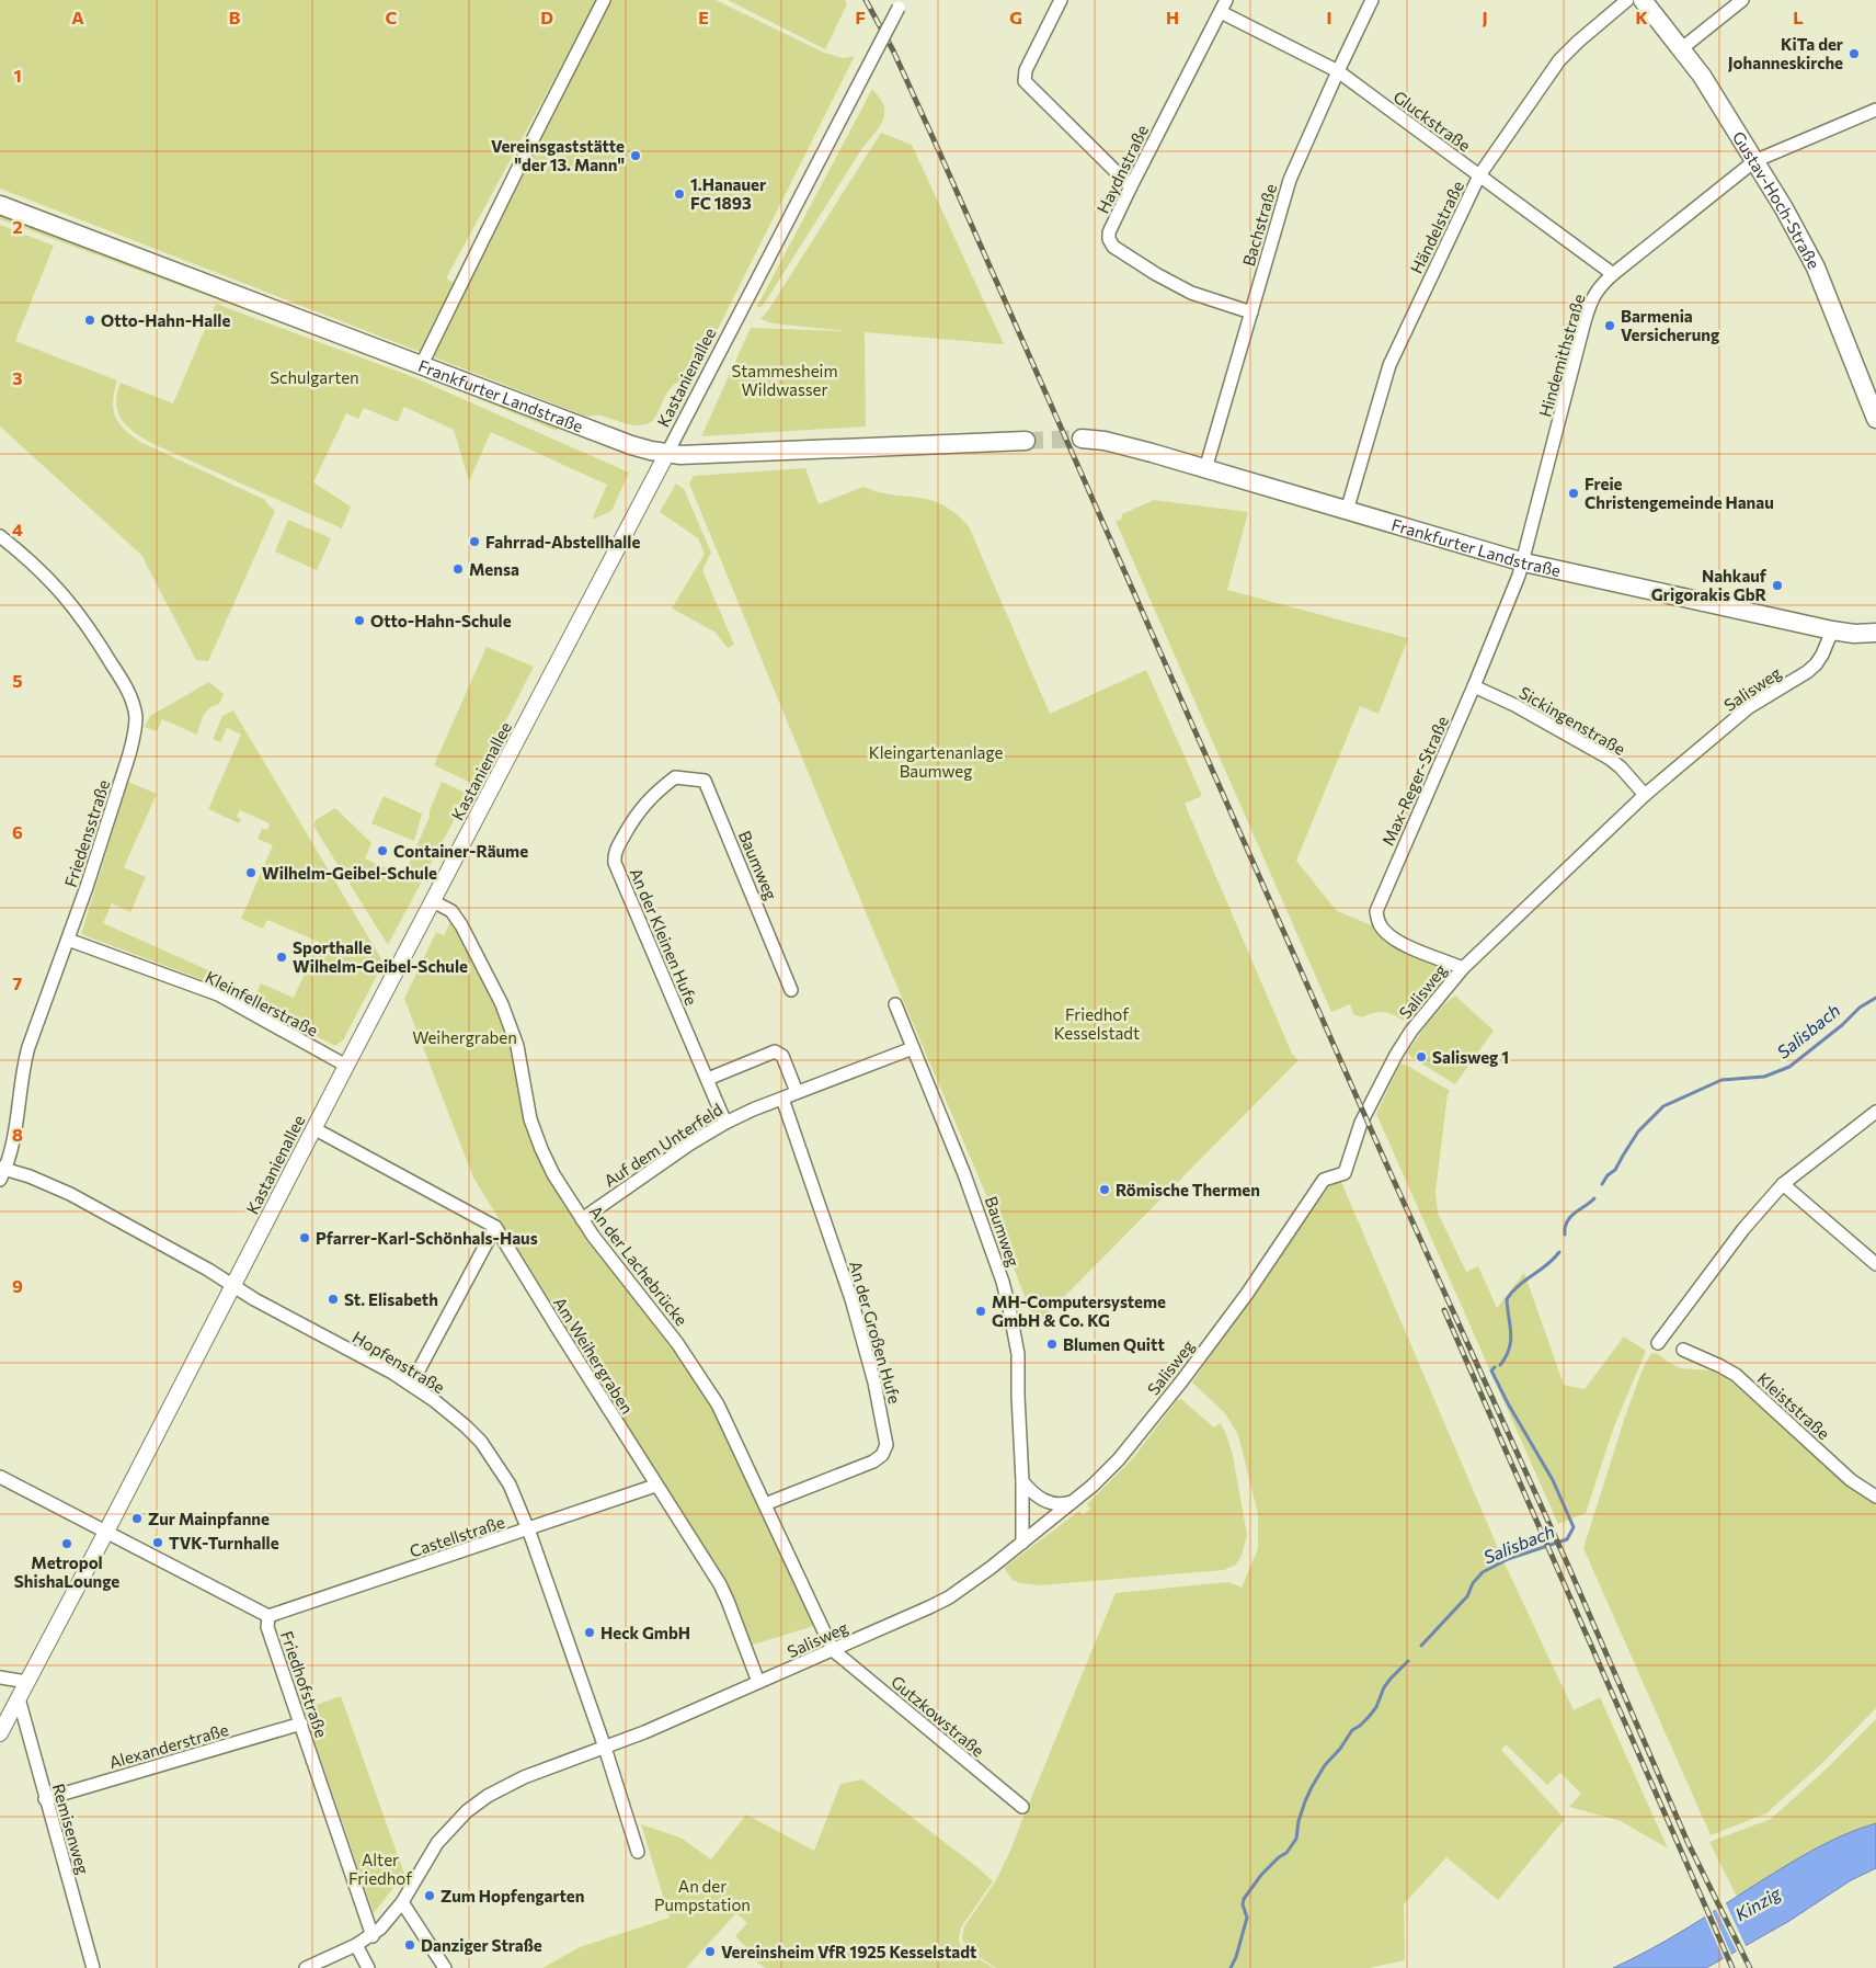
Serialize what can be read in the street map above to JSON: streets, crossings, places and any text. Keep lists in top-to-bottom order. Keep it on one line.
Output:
{"streets":{"main road":["Gustav-Hoch-Straße","Frankfurter Landstraße"],"street":["Gluckstraße","Haydnstraße","Bachstraße","Händelstraße","Hindemithstraße","Kastanienallee","Salisweg","Sickingenstraße","Max-Reger-Straße","Friedensstraße","Baumweg","An der Kleinen Hufe","Kleinfellerstraße","Auf dem Unterfeld","An der Lachebrücke","An der Großen Hufe","Am Weihergraben","Hopfenstraße","Kleiststraße","Castellstraße","Friedhofstraße","Gutzkowstraße","Alexanderstraße","Remisenweg"]},"crossings":[["Gluckstraße","Haydnstraße"],["Gluckstraße","Bachstraße"],["Gluckstraße","Händelstraße"],["Gluckstraße","Hindemithstraße"],["Haydnstraße","Bachstraße"],["Gustav-Hoch-Straße","Hindemithstraße"],["Bachstraße","Frankfurter Landstraße"],["Händelstraße","Frankfurter Landstraße"],["Hindemithstraße","Frankfurter Landstraße"],["Hindemithstraße","Max-Reger-Straße"],["Kastanienallee","Frankfurter Landstraße"],["Kastanienallee","Kleinfellerstraße"],["Kastanienallee","An der Lachebrücke"],["Kastanienallee","Am Weihergraben"],["Kastanienallee","Hopfenstraße"],["Kastanienallee","Friedhofstraße"],["Kastanienallee","Remisenweg"],["Frankfurter Landstraße","Salisweg"],["Frankfurter Landstraße","Max-Reger-Straße"],["Salisweg","Sickingenstraße"],["Salisweg","Max-Reger-Straße"],["Salisweg","Baumweg"],["Salisweg","An der Lachebrücke"],["Salisweg","Am Weihergraben"],["Salisweg","Hopfenstraße"],["Salisweg","Friedhofstraße"],["Salisweg","Gutzkowstraße"],["Sickingenstraße","Max-Reger-Straße"],["Friedensstraße","Kleinfellerstraße"],["Friedensstraße","Hopfenstraße"],["Baumweg","An der Kleinen Hufe"],["Baumweg","Auf dem Unterfeld"],["An der Kleinen Hufe","Auf dem Unterfeld"],["Auf dem Unterfeld","An der Lachebrücke"],["Auf dem Unterfeld","An der Großen Hufe"],["An der Lachebrücke","An der Großen Hufe"],["An der Lachebrücke","Gutzkowstraße"],["Am Weihergraben","Castellstraße"],["Hopfenstraße","Castellstraße"],["Castellstraße","Friedhofstraße"],["Friedhofstraße","Alexanderstraße"],["Alexanderstraße","Remisenweg"]],"water":["Salisbach","Kinzig"],"parks":["Stammesheim Wildwasser","Schulgarten","Kleingartenanlage Baumweg","Friedhof Kesselstadt","Weihergraben","Alter Friedhof","An der Pumpstation"],"places":["KiTa der Johanneskirche","Vereinsgaststätte \"der 13. Mann\"","1.Hanauer FC 1893","Otto-Hahn-Halle","Barmenia Versicherung","Freie Christengemeinde Hanau","Fahrrad-Abstellhalle","Mensa","Nahkauf Grigorakis GbR","Otto-Hahn-Schule","Container-Räume","Wilhelm-Geibel-Schule","Sporthalle Wilhelm-Geibel-Schule","Salisweg 1","Römische Thermen","Pfarrer-Karl-Schönhals-Haus","St. Elisabeth","MH-Computersysteme GmbH & Co. KG","Blumen Quitt","Zur Mainpfanne","TVK-Turnhalle","Metropol ShishaLounge","Heck GmbH","Zum Hopfengarten","Danziger Straße","Vereinsheim VfR 1925 Kesselstadt"],"grid":{"columns":["A","B","C","D","E","F","G","H","I","J","K","L"],"rows":["1","2","3","4","5","6","7","8","9"]}}
